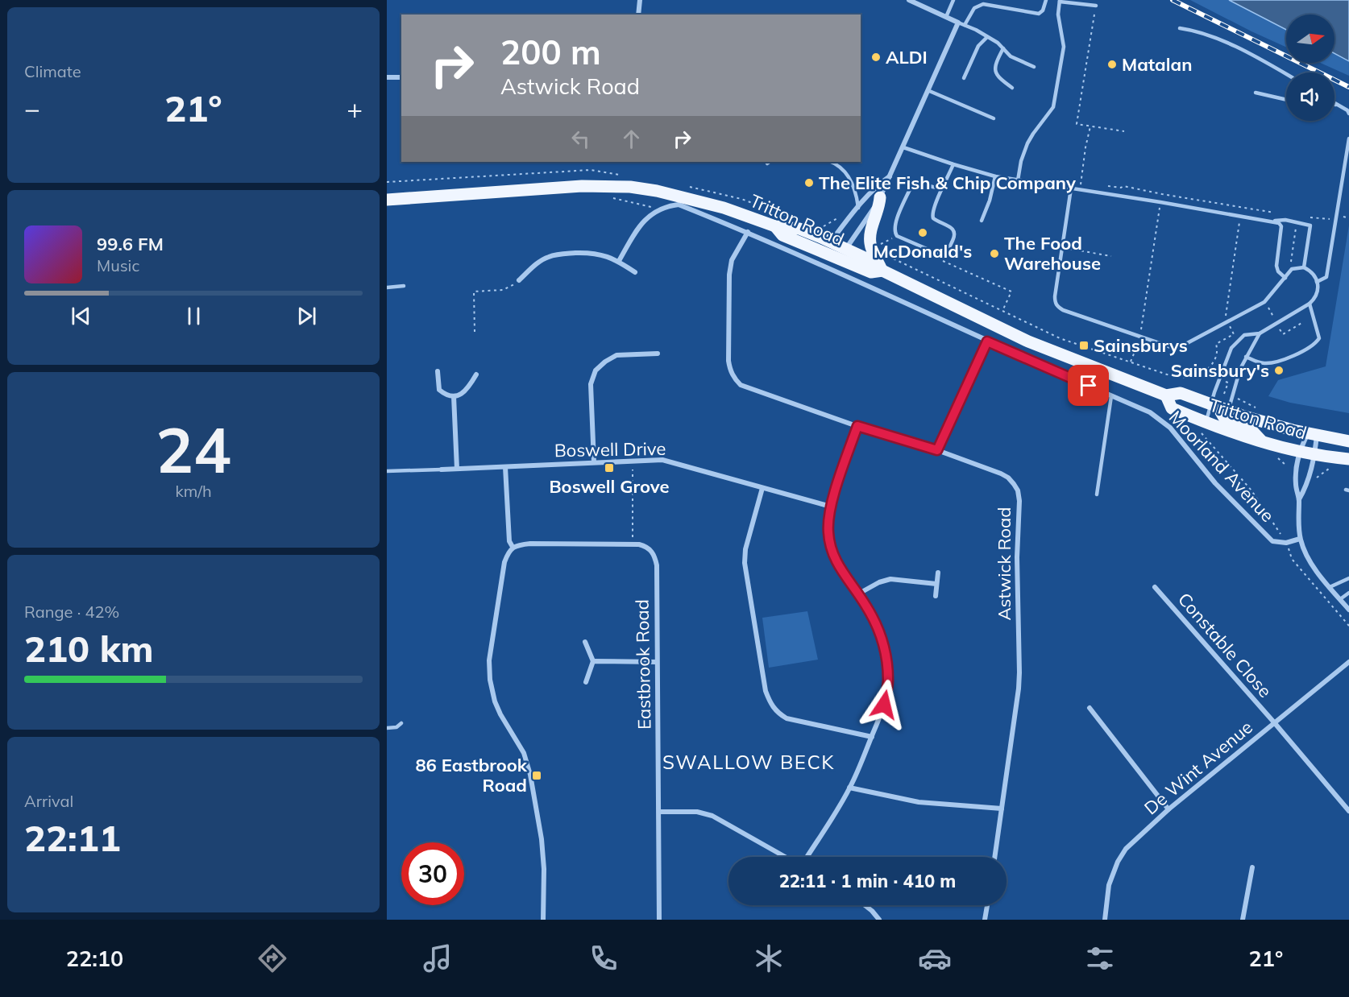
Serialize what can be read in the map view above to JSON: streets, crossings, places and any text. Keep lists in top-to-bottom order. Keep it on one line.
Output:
{"streets":{"main road":["Tritton Road"],"street":["Boswell Drive","Moorland Avenue","Astwick Road","Constable Close","Eastbrook Road","De Wint Avenue"]},"crossings":[["Moorland Avenue","Astwick Road"],["Constable Close","De Wint Avenue"]],"districts":["SWALLOW BECK"],"places":{"other":["ALDI","Matalan","The Elite Fish & Chip Company","McDonald's","The Food Warehouse","Sainsbury's"],"transit":["Sainsburys","Boswell Grove","86 Eastbrook Road"]},"north":"right","page":{"tile":["Climate",["24","km/h"],["Range · 42%","210 km"],["Arrival","22:11"]],"turn":["200 m","Astwick Road"],"heat":["−","21°","+"],"song":["99.6 FM","Music"],"limit":"30","trip":"22:11 · 1 min · 410 m","tabs":["22:10","21°"]}}
